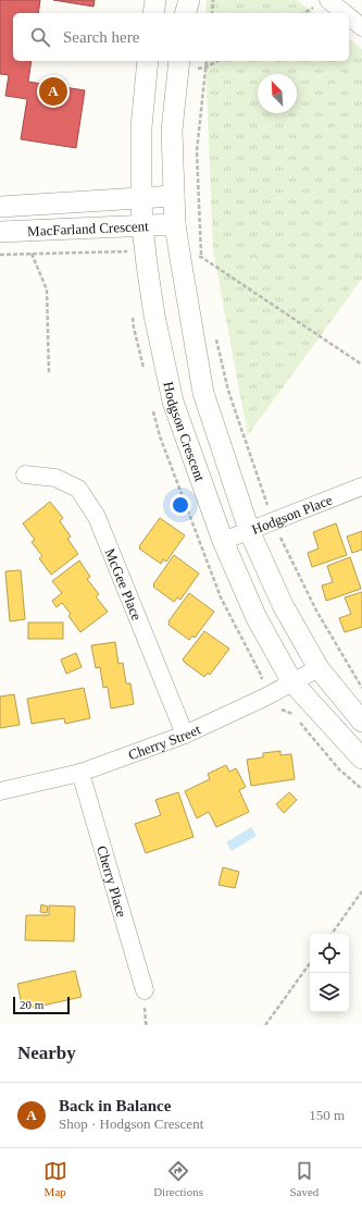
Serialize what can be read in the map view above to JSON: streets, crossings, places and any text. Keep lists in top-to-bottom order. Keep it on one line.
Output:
{"streets":{"street":["MacFarland Crescent","Hodgson Crescent","Hodgson Place","McGee Place","Cherry Street","Cherry Place"]},"crossings":[["MacFarland Crescent","Hodgson Crescent"],["Hodgson Crescent","Hodgson Place"],["Hodgson Crescent","Cherry Street"],["McGee Place","Cherry Street"],["Cherry Street","Cherry Place"]],"scale_bar":"20 m","north":"top left","page":{"search":"Search here","pins":"A","scale":"20 m","heading":"Nearby","list":[{"mark":"A","name":"Back in Balance","note":"Shop · Hodgson Crescent","value":"150 m"}],"nav":["Map","Directions","Saved"]}}
